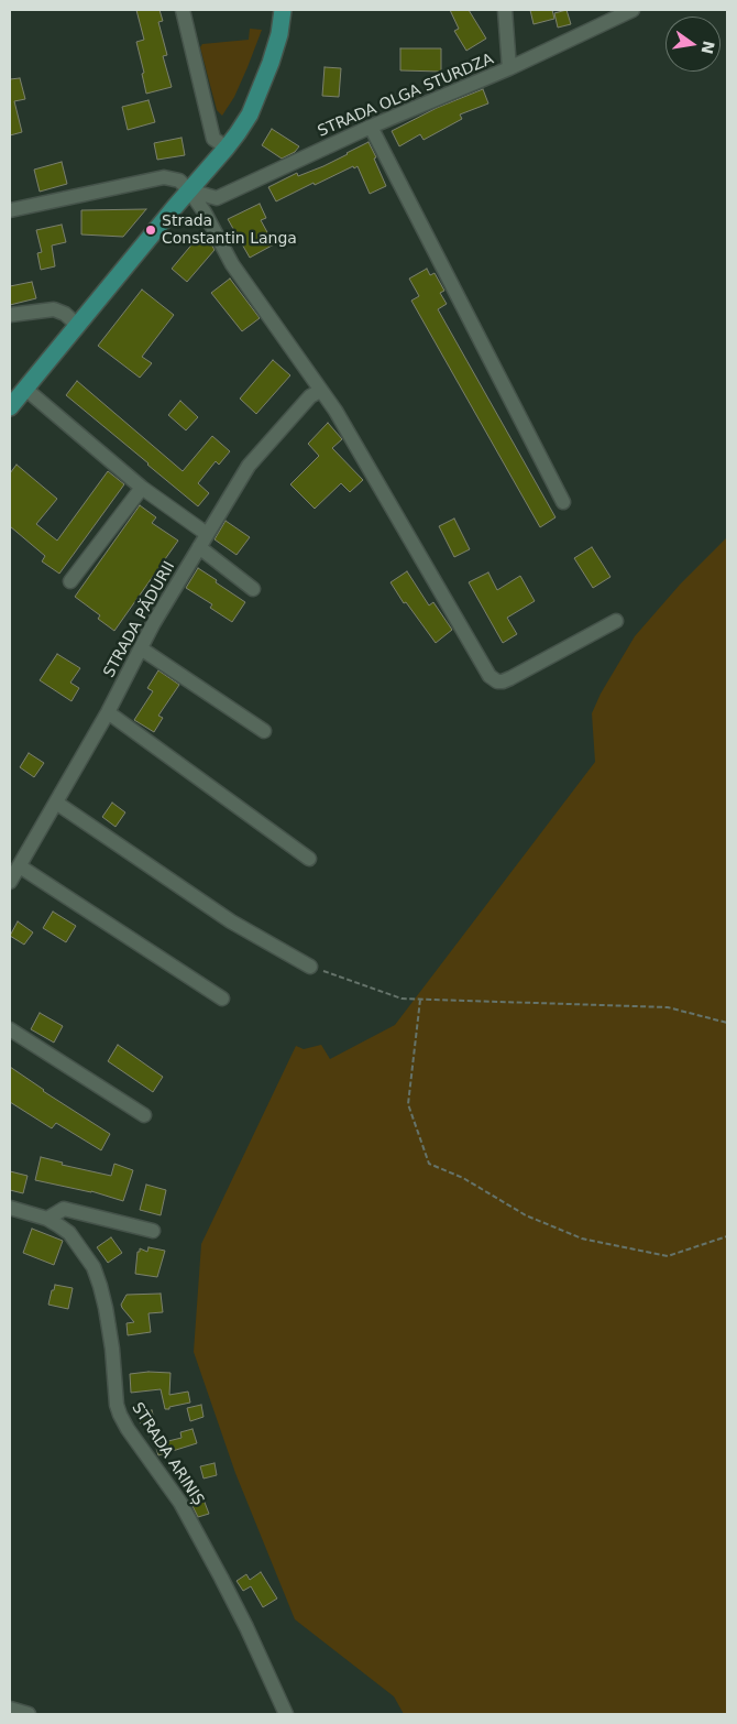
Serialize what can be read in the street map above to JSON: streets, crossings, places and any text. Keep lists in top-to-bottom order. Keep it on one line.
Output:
{"streets":{"street":["STRADA OLGA STURDZA","STRADA PĂDURII","STRADA ARINIȘ"]},"places":["Strada Constantin Langa"],"north":"right"}
